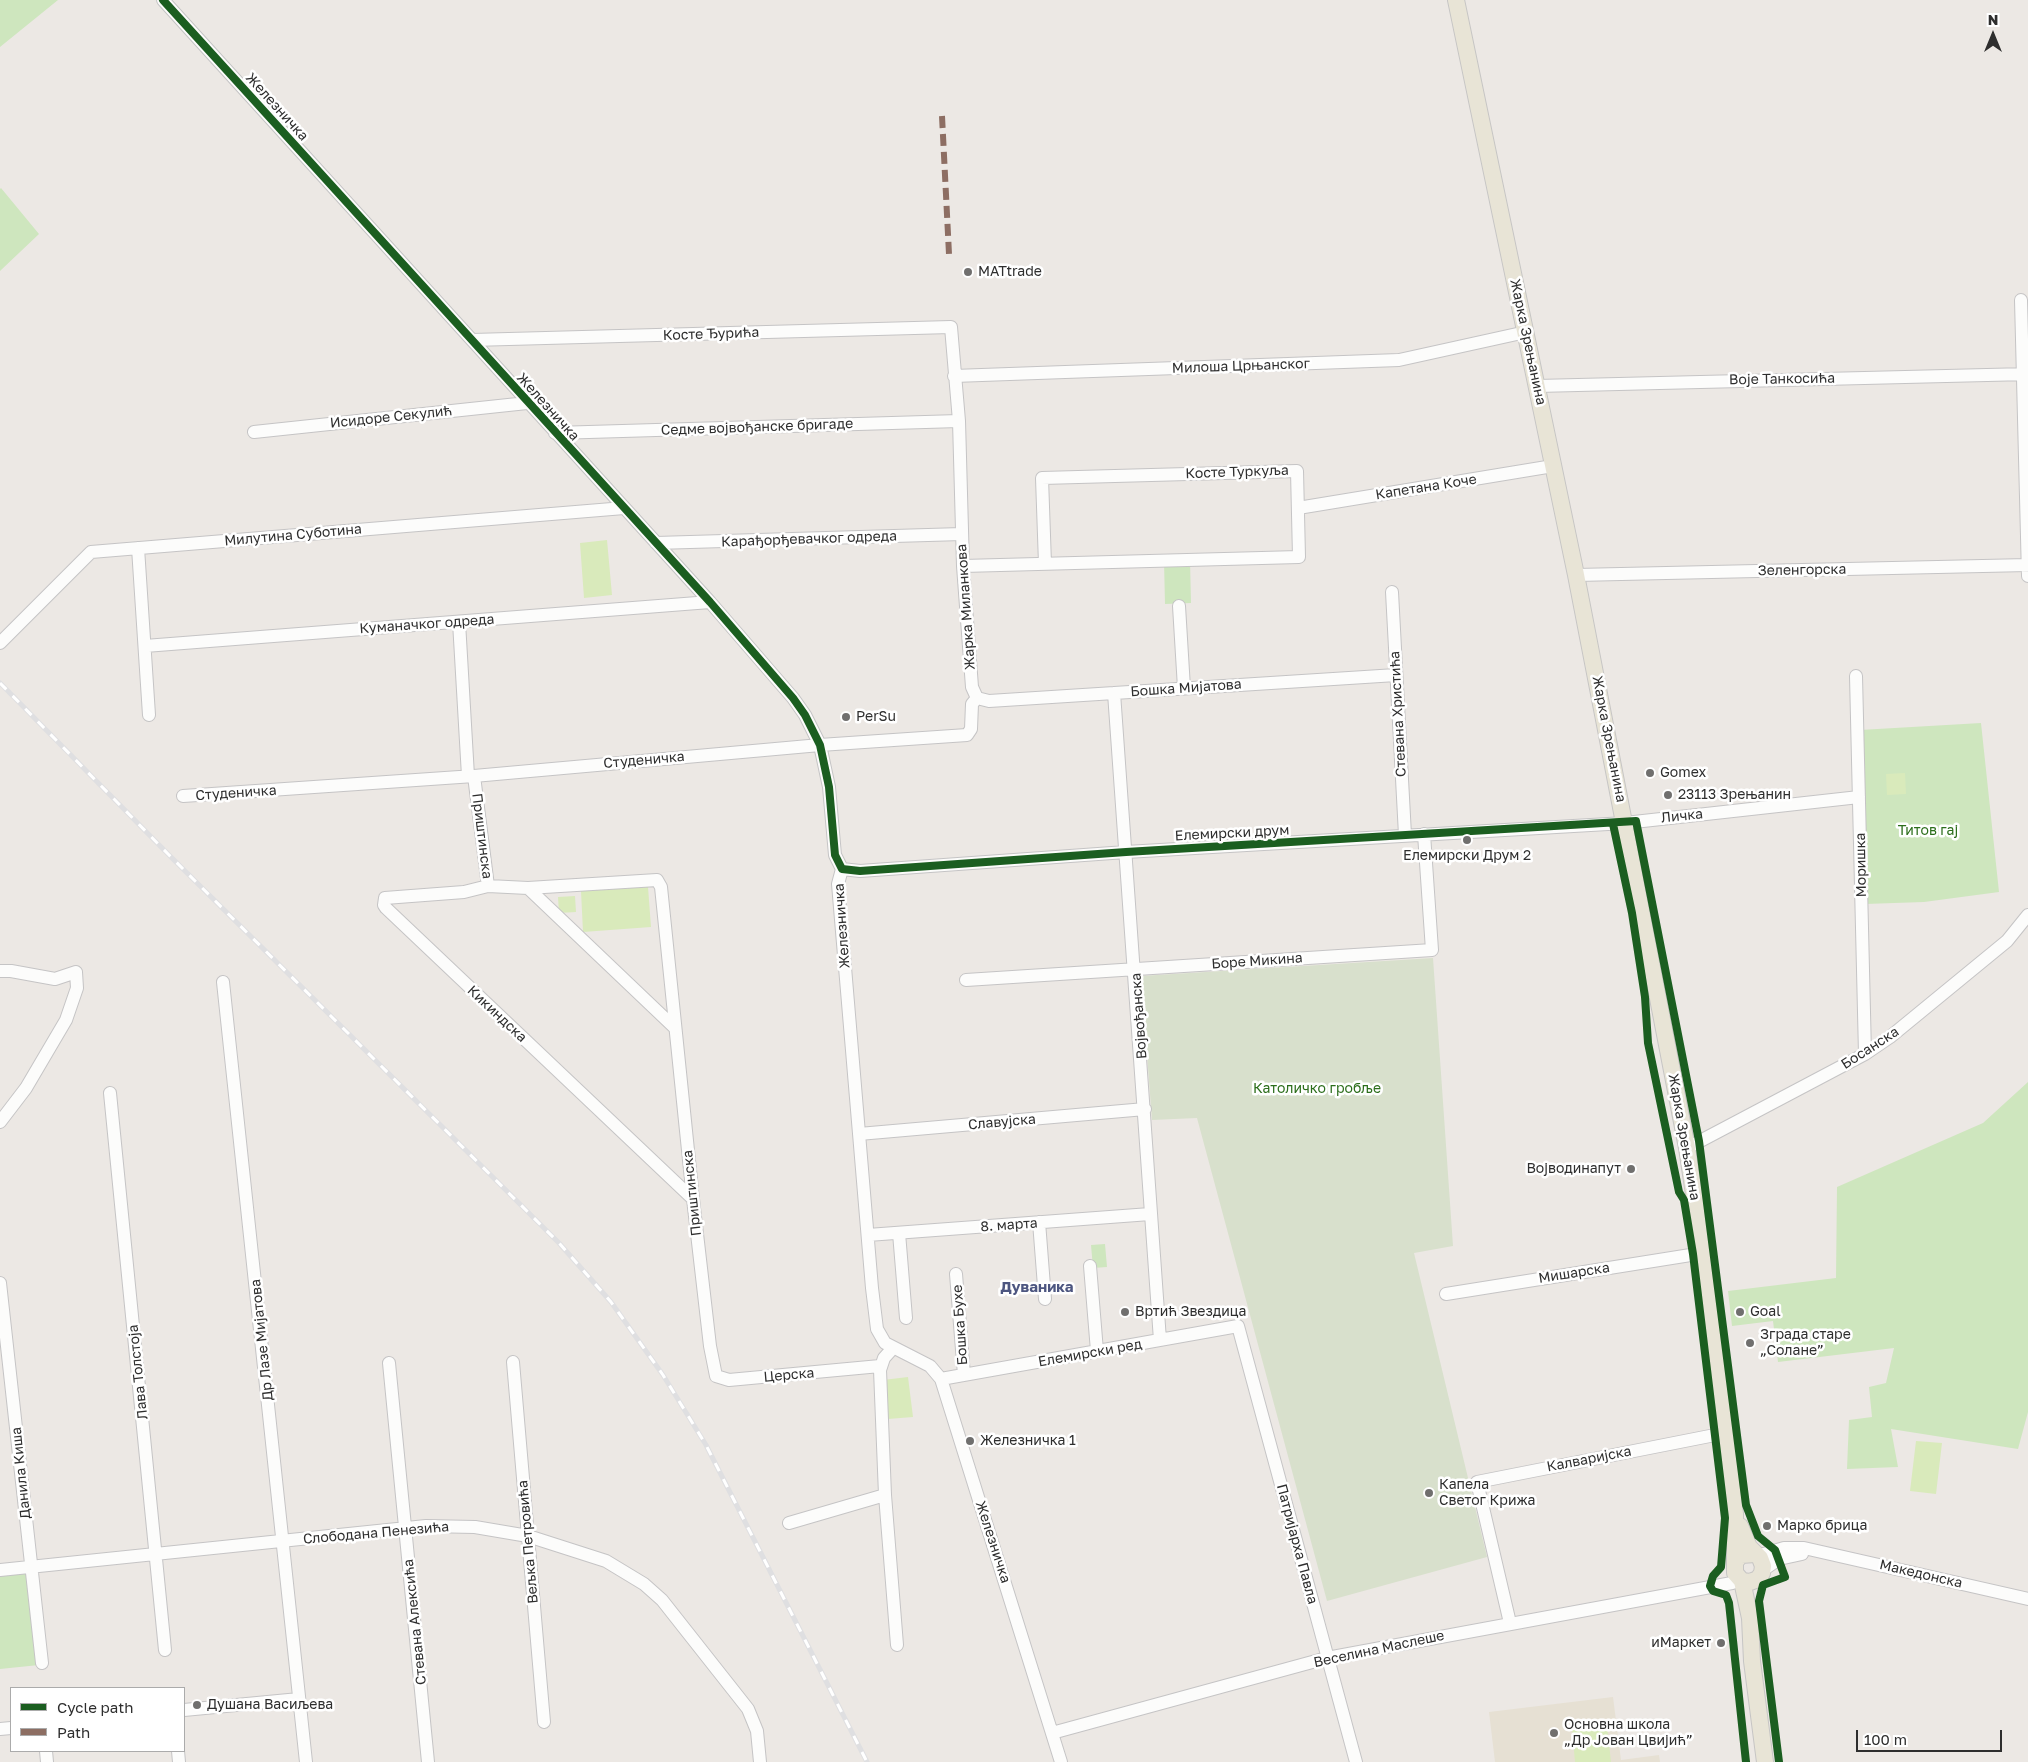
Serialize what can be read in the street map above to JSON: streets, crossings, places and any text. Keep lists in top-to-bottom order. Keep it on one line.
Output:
{"streets":{"main road":["Жарка Зрењанина"],"street":["Железничка","Косте Ђурића","Милоша Црњанског","Воје Танкосића","Исидоре Секулић","Седме војвођанске бригаде","Косте Туркуља","Капетана Коче","Милутина Суботина","Карађорђевачког одреда","Зеленгорска","Жарка Миланкова","Куманачког одреда","Бошка Мијатова","Стевана Христића","Студеничка","Личка","Елемирски друм","Приштинска","Моришка","Боре Микина","Кикиндска","Војвођанска","Босанска","Славујска","8. марта","Мишарска","Бошка Бухе","Др Лазе Мијатова","Елемирски ред","Лава Толстоја","Церска","Калваријска","Данила Киша","Слободана Пенезића","Вељка Петровића","Патријарха Павла","Македонска","Стевана Алексића","Веселина Маслеше"]},"crossings":[["Железничка","Косте Ђурића"],["Железничка","Исидоре Секулић"],["Железничка","Седме војвођанске бригаде"],["Железничка","Милутина Суботина"],["Железничка","Карађорђевачког одреда"],["Железничка","Жарка Миланкова"],["Железничка","Куманачког одреда"],["Железничка","Студеничка"],["Железничка","Елемирски друм"],["Железничка","Славујска"],["Железничка","8. марта"],["Железничка","Елемирски ред"],["Железничка","Веселина Маслеше"],["Косте Ђурића","Жарка Миланкова"],["Жарка Зрењанина","Милоша Црњанског"],["Жарка Зрењанина","Воје Танкосића"],["Жарка Зрењанина","Капетана Коче"],["Жарка Зрењанина","Зеленгорска"],["Жарка Зрењанина","Личка"],["Жарка Зрењанина","Елемирски друм"],["Жарка Зрењанина","Босанска"],["Жарка Зрењанина","Мишарска"],["Жарка Зрењанина","Калваријска"],["Жарка Зрењанина","Македонска"],["Жарка Зрењанина","Веселина Маслеше"],["Милоша Црњанског","Жарка Миланкова"],["Седме војвођанске бригаде","Жарка Миланкова"],["Косте Туркуља","Капетана Коче"],["Косте Туркуља","Жарка Миланкова"],["Карађорђевачког одреда","Жарка Миланкова"],["Жарка Миланкова","Бошка Мијатова"],["Жарка Миланкова","Студеничка"],["Бошка Мијатова","Стевана Христића"],["Бошка Мијатова","Војвођанска"],["Стевана Христића","Елемирски друм"],["Студеничка","Приштинска"],["Личка","Елемирски друм"],["Личка","Моришка"],["Елемирски друм","Боре Микина"],["Елемирски друм","Војвођанска"],["Приштинска","Кикиндска"],["Приштинска","Церска"],["Моришка","Босанска"],["Боре Микина","Војвођанска"],["Војвођанска","Славујска"],["Војвођанска","8. марта"],["Војвођанска","Елемирски ред"],["Бошка Бухе","Елемирски ред"],["Др Лазе Мијатова","Слободана Пенезића"],["Елемирски ред","Патријарха Павла"],["Лава Толстоја","Слободана Пенезића"],["Калваријска","Веселина Маслеше"],["Данила Киша","Слободана Пенезића"],["Слободана Пенезића","Вељка Петровића"],["Слободана Пенезића","Стевана Алексића"],["Патријарха Павла","Веселина Маслеше"]],"districts":["Дуваника"],"parks":["Титов гај","Католичко гробље"],"places":["MATtrade","PerSu","Gomex","23113 Зрењанин","Елемирски Друм 2","Војводинапут","Вртић Звездица","Goal","Зграда старе „Солане”","Железничка 1","Капела Светог Крижа","Марко брица","иМаркет","Душана Васиљева","Основна школа „Др Јован Цвијић”"],"legend":["Cycle path","Path"],"scale_bar":"100 m","north":"top"}
